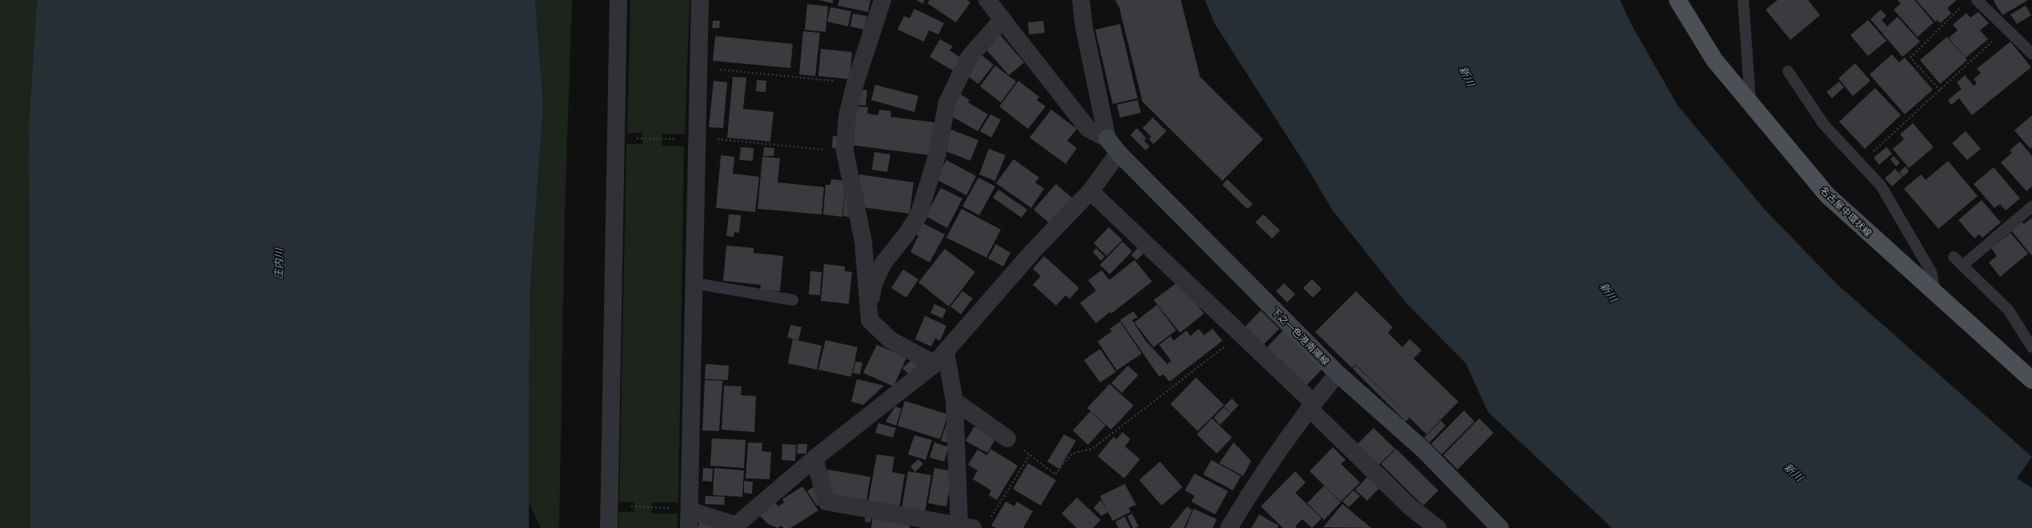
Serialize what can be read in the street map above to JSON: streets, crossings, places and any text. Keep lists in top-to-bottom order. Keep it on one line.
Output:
{"streets":{"main road":["名古屋中環状線","下之一色港南陽線"]},"water":["新川","庄内川"]}
